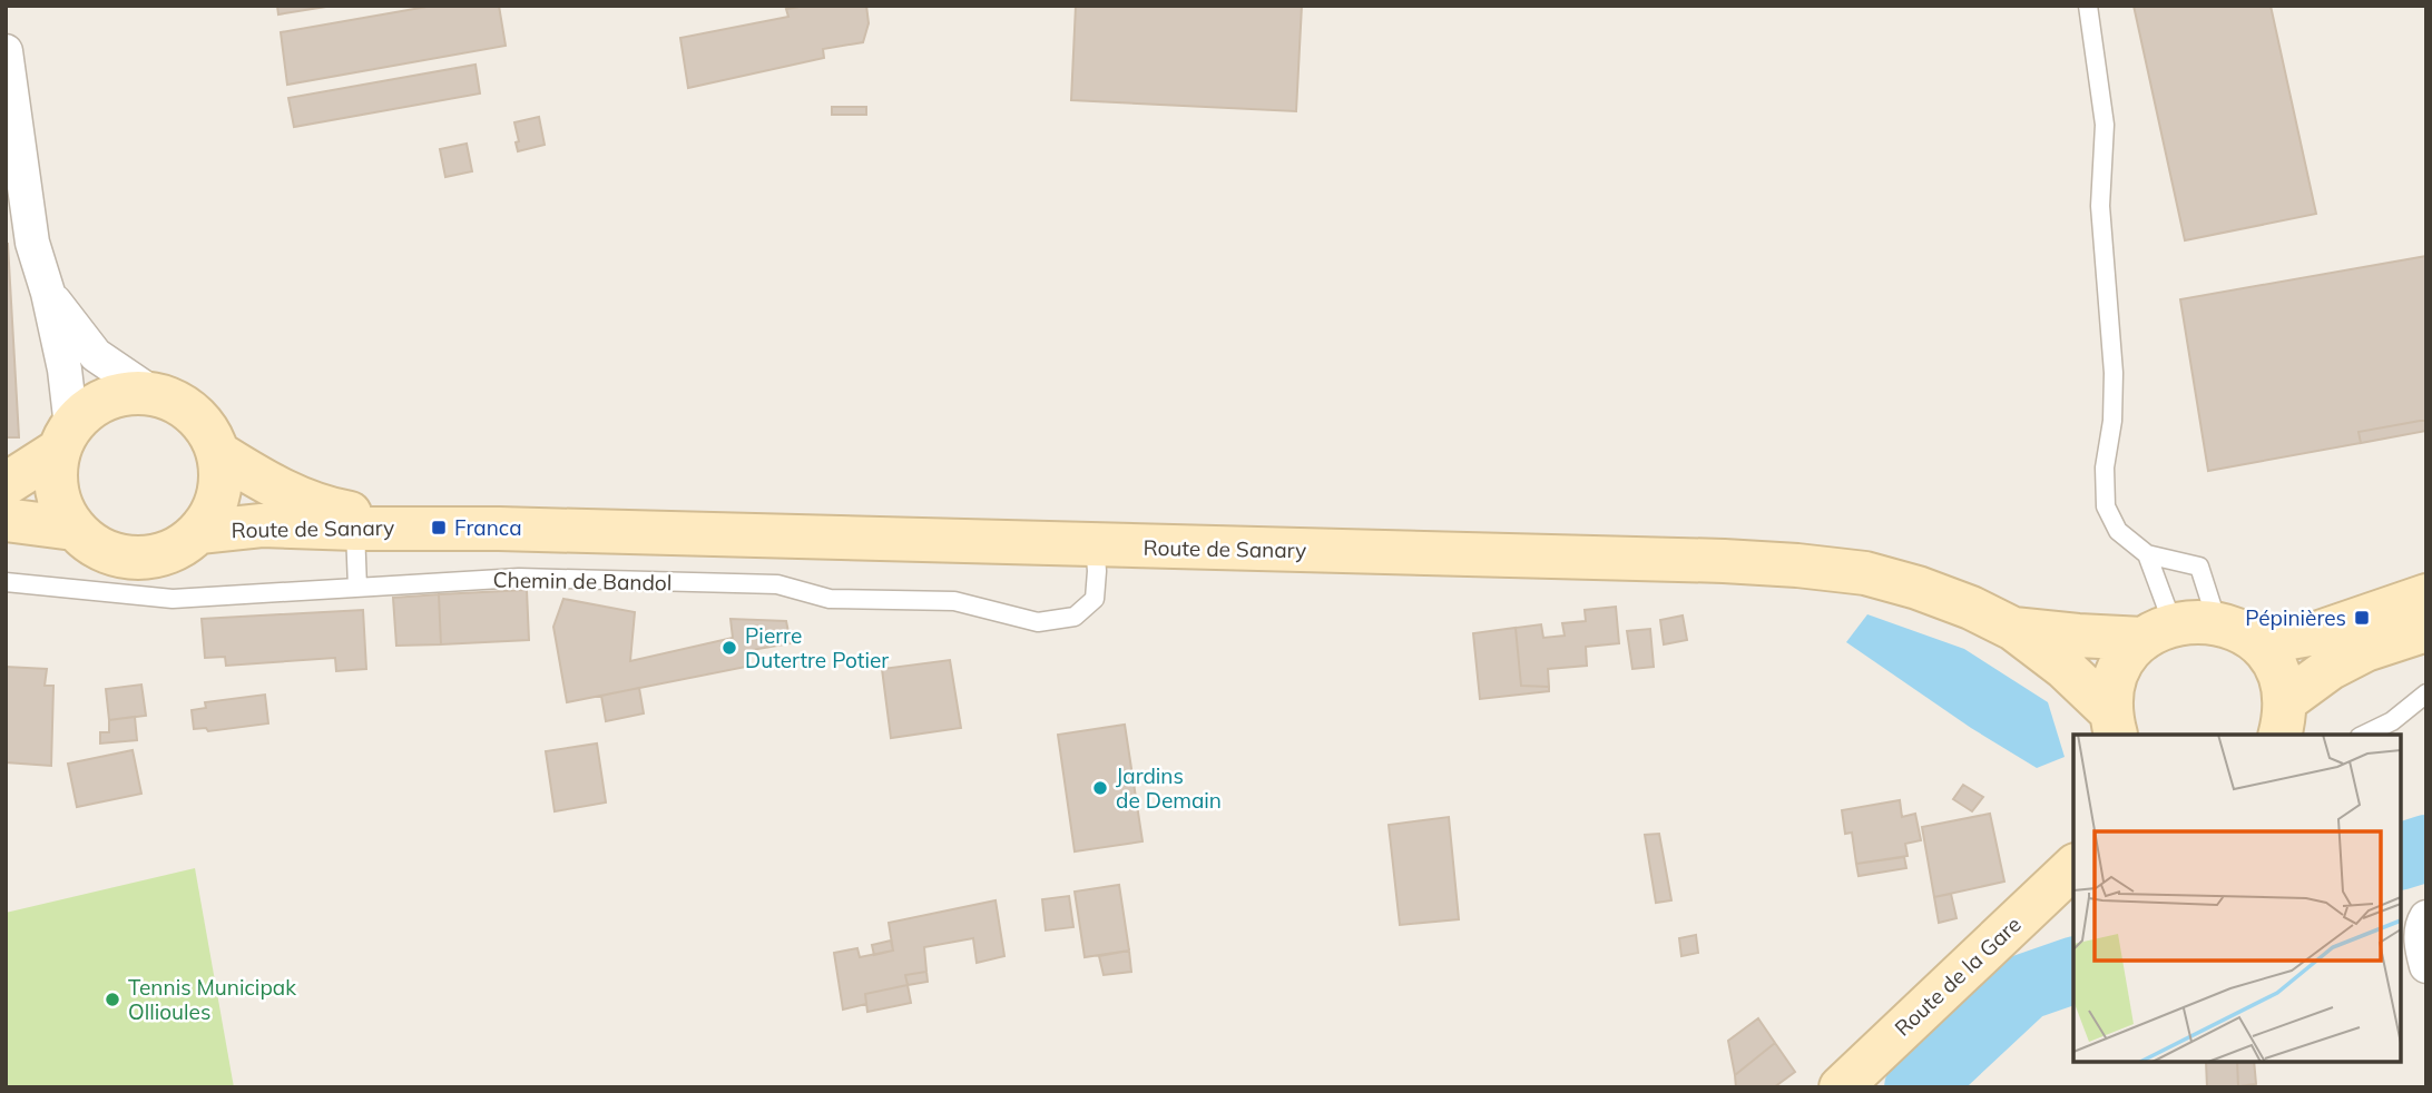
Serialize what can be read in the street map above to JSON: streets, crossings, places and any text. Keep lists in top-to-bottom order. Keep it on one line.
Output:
{"streets":{"main road":["Route de Sanary","Route de la Gare"],"lane":["Chemin de Bandol"]},"crossings":[["Route de Sanary","Chemin de Bandol"]],"places":{"transit":["Franca","Pépinières"],"other":["Pierre Dutertre Potier","Jardins de Demain","Tennis Municipak Ollioules"]}}
